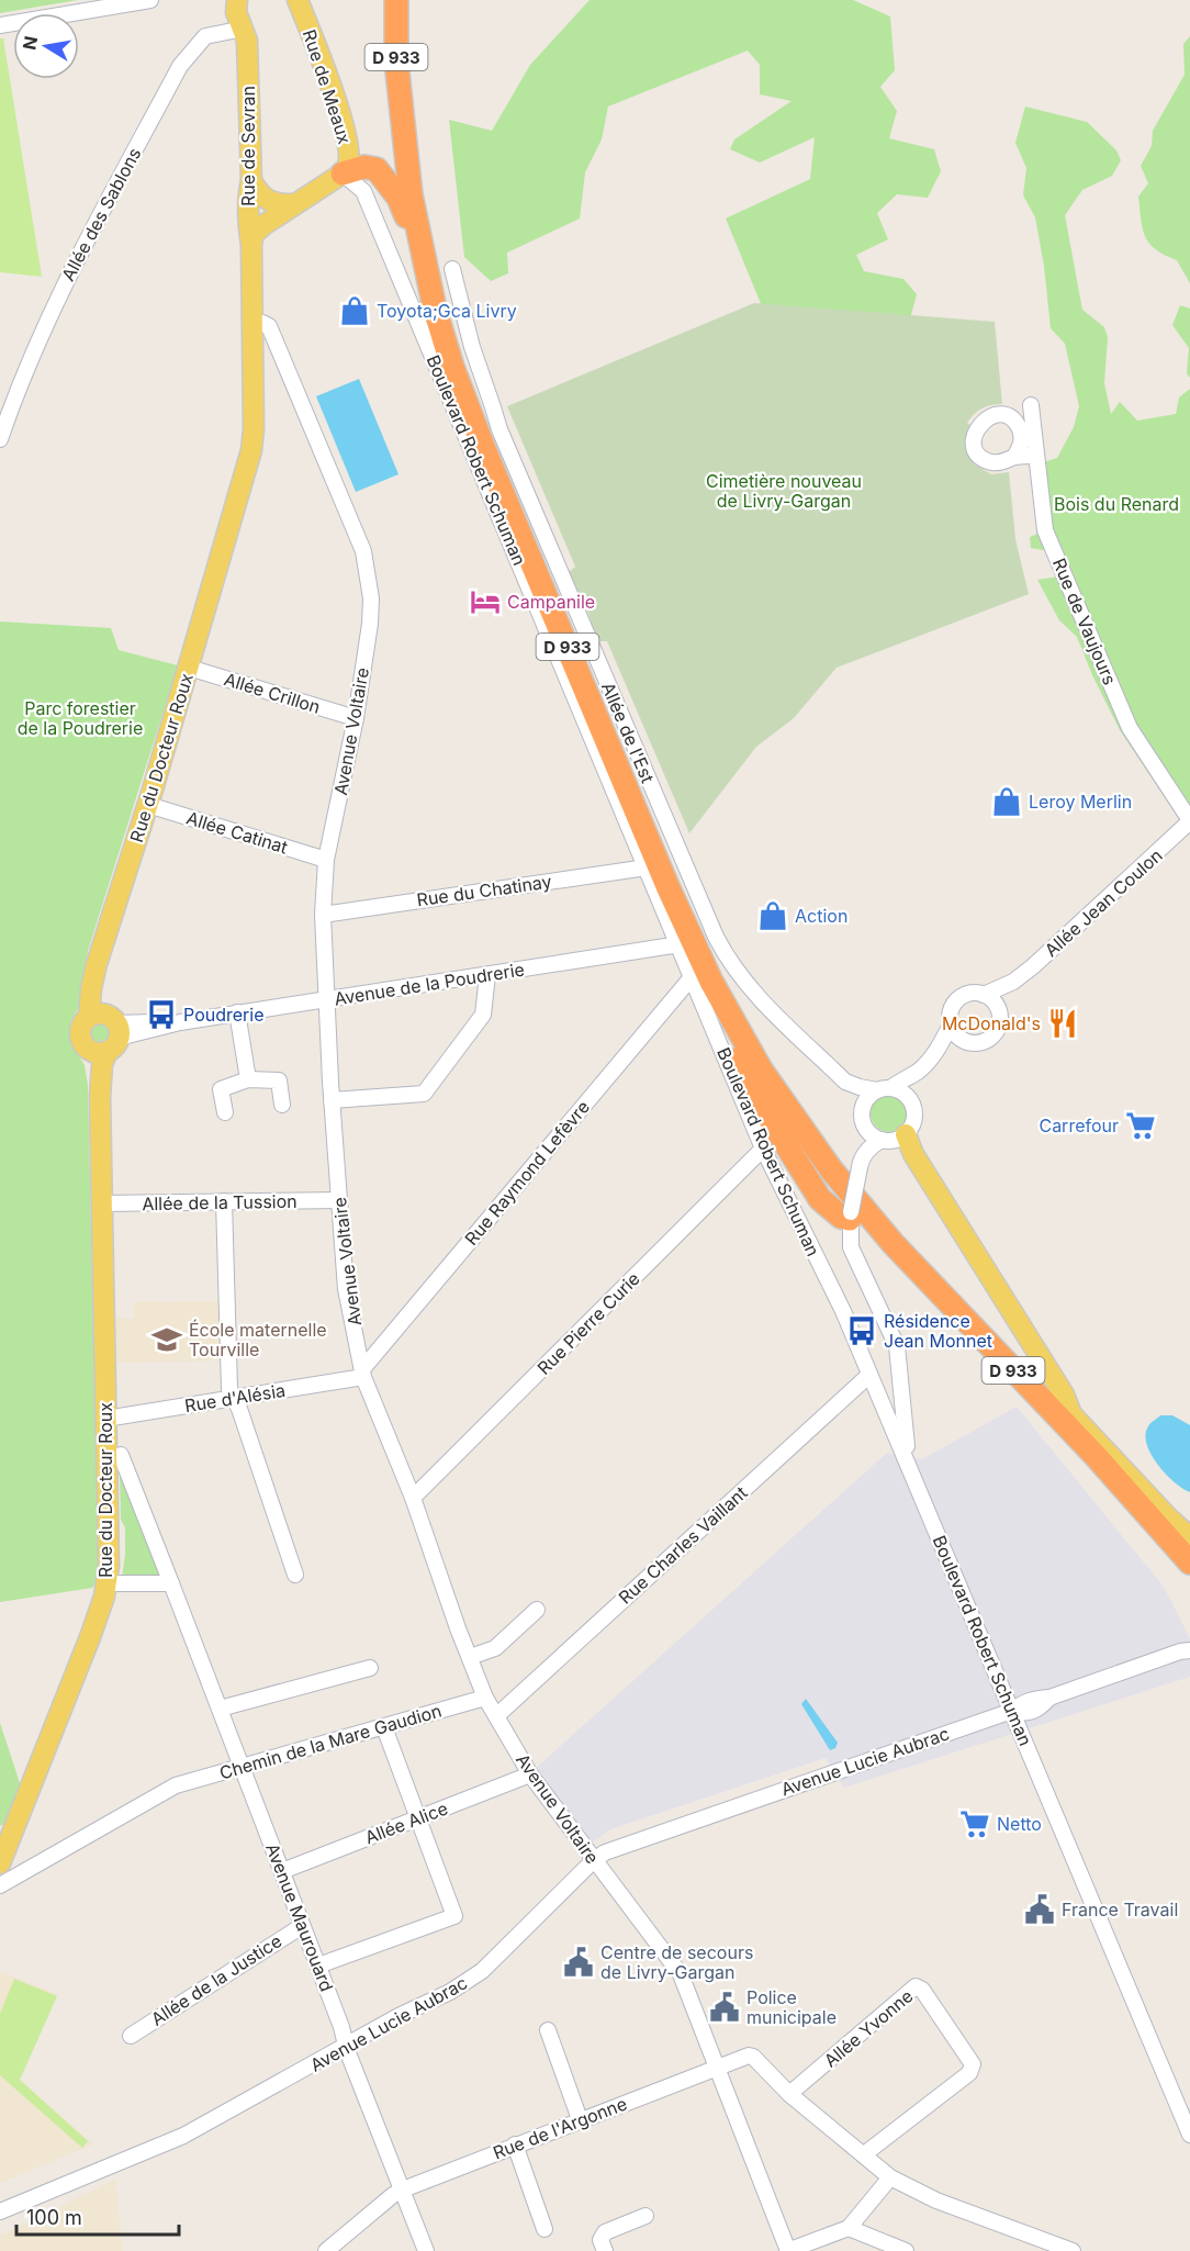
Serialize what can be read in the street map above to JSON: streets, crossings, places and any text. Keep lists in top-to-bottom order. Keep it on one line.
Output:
{"streets":{"highway":["D 933"],"main road":["Rue de Meaux","Rue de Sevran","Rue du Docteur Roux"],"street":["Allée des Sablons","Boulevard Robert Schuman","Rue de Vaujours","Allée Crillon","Avenue Voltaire","Allée de l'Est","Allée Catinat","Rue du Chatinay","Allée Jean Coulon","Avenue de la Poudrerie","Rue Raymond Lefèvre","Allée de la Tussion","Rue Pierre Curie","Rue d'Alésia","Rue Charles Vaillant","Chemin de la Mare Gaudion","Avenue Lucie Aubrac","Allée Alice","Avenue Maurouard","Allée de la Justice","Allée Yvonne","Rue de l'Argonne"]},"crossings":[["D 933","Boulevard Robert Schuman"],["D 933","Rue Raymond Lefèvre"],["Rue de Meaux","Boulevard Robert Schuman"],["Rue de Sevran","Allée des Sablons"],["Rue de Sevran","Avenue Voltaire"],["Rue de Sevran","Rue du Docteur Roux"],["Boulevard Robert Schuman","Rue du Chatinay"],["Boulevard Robert Schuman","Avenue de la Poudrerie"],["Boulevard Robert Schuman","Rue Raymond Lefèvre"],["Boulevard Robert Schuman","Rue Pierre Curie"],["Boulevard Robert Schuman","Rue Charles Vaillant"],["Boulevard Robert Schuman","Avenue Lucie Aubrac"],["Rue de Vaujours","Allée Jean Coulon"],["Allée Crillon","Avenue Voltaire"],["Allée Crillon","Rue du Docteur Roux"],["Avenue Voltaire","Rue du Docteur Roux"],["Avenue Voltaire","Allée Catinat"],["Avenue Voltaire","Rue du Chatinay"],["Avenue Voltaire","Avenue de la Poudrerie"],["Avenue Voltaire","Rue Raymond Lefèvre"],["Avenue Voltaire","Allée de la Tussion"],["Avenue Voltaire","Rue Pierre Curie"],["Avenue Voltaire","Rue d'Alésia"],["Avenue Voltaire","Rue Charles Vaillant"],["Avenue Voltaire","Chemin de la Mare Gaudion"],["Avenue Voltaire","Avenue Lucie Aubrac"],["Avenue Voltaire","Allée Alice"],["Avenue Voltaire","Rue de l'Argonne"],["Rue du Docteur Roux","Allée Catinat"],["Rue du Docteur Roux","Avenue de la Poudrerie"],["Rue du Docteur Roux","Allée de la Tussion"],["Rue du Docteur Roux","Rue d'Alésia"],["Rue Raymond Lefèvre","Rue d'Alésia"],["Chemin de la Mare Gaudion","Avenue Maurouard"],["Avenue Lucie Aubrac","Avenue Maurouard"],["Allée Alice","Avenue Maurouard"],["Avenue Maurouard","Allée de la Justice"],["Avenue Maurouard","Rue de l'Argonne"],["Allée Yvonne","Rue de l'Argonne"]],"parks":["Cimetière nouveau de Livry-Gargan","Bois du Renard","Parc forestier de la Poudrerie"],"places":{"shop":["Toyota;Gca Livry","Leroy Merlin","Action"],"hotel":["Campanile"],"bus stop":["Poudrerie","Résidence Jean Monnet"],"restaurant":["McDonald's"],"supermarket":["Carrefour","Netto"],"school or university":["École maternelle Tourville"],"public building":["France Travail","Centre de secours de Livry-Gargan","Police municipale"]},"scale_bar":"100 m","north":"left"}
